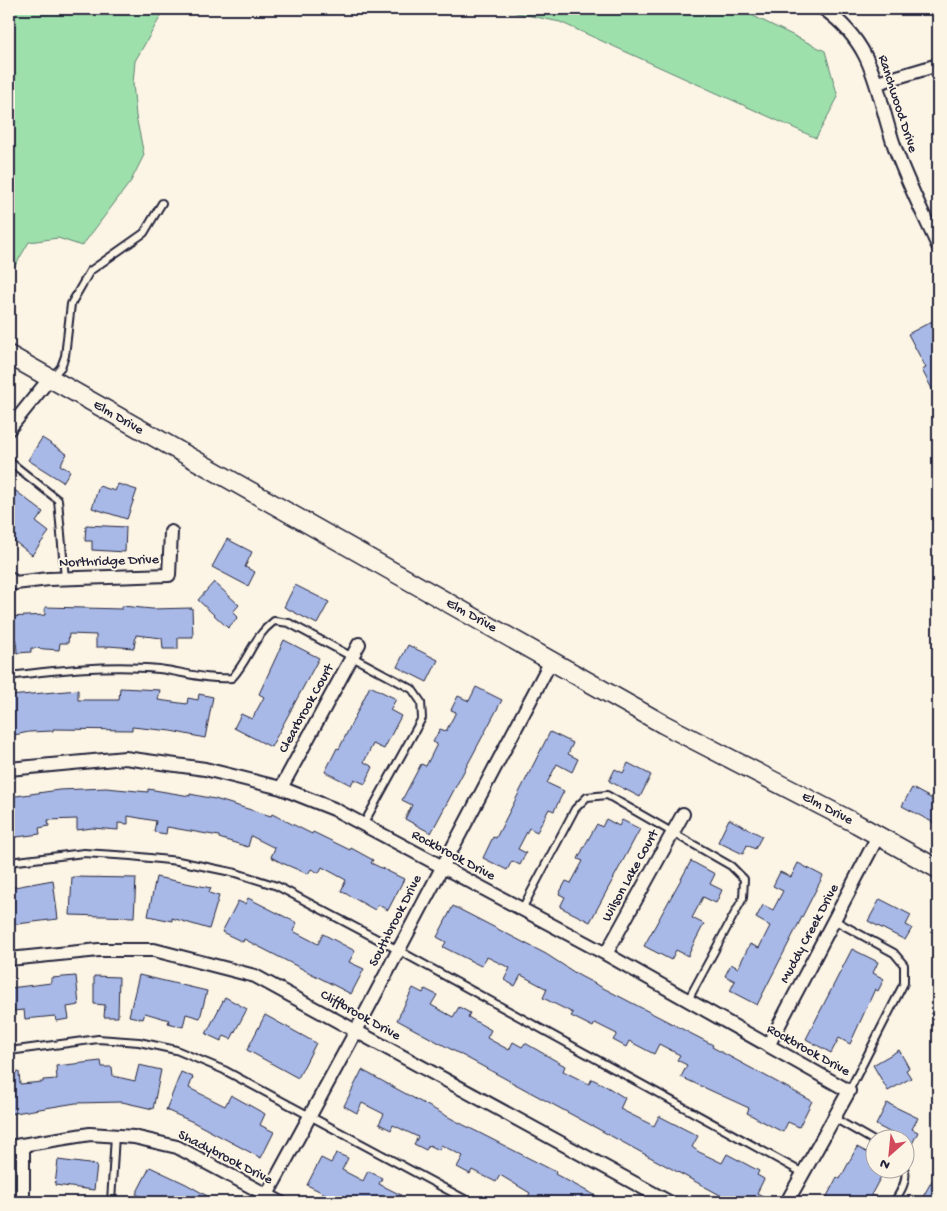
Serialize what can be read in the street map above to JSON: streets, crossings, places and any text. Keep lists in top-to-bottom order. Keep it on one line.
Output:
{"streets":{"street":["Ranchwood Drive","Elm Drive","Northridge Drive","Clearbrook Court","Rockbrook Drive","Wilson Lake Court","Southbrook Drive","Muddy Creek Drive","Cliffbrook Drive","Shadybrook Drive"]},"crossings":[["Elm Drive","Southbrook Drive"],["Elm Drive","Muddy Creek Drive"],["Clearbrook Court","Rockbrook Drive"],["Rockbrook Drive","Wilson Lake Court"],["Rockbrook Drive","Southbrook Drive"],["Rockbrook Drive","Muddy Creek Drive"],["Southbrook Drive","Cliffbrook Drive"],["Southbrook Drive","Shadybrook Drive"]],"north":"bottom left"}
